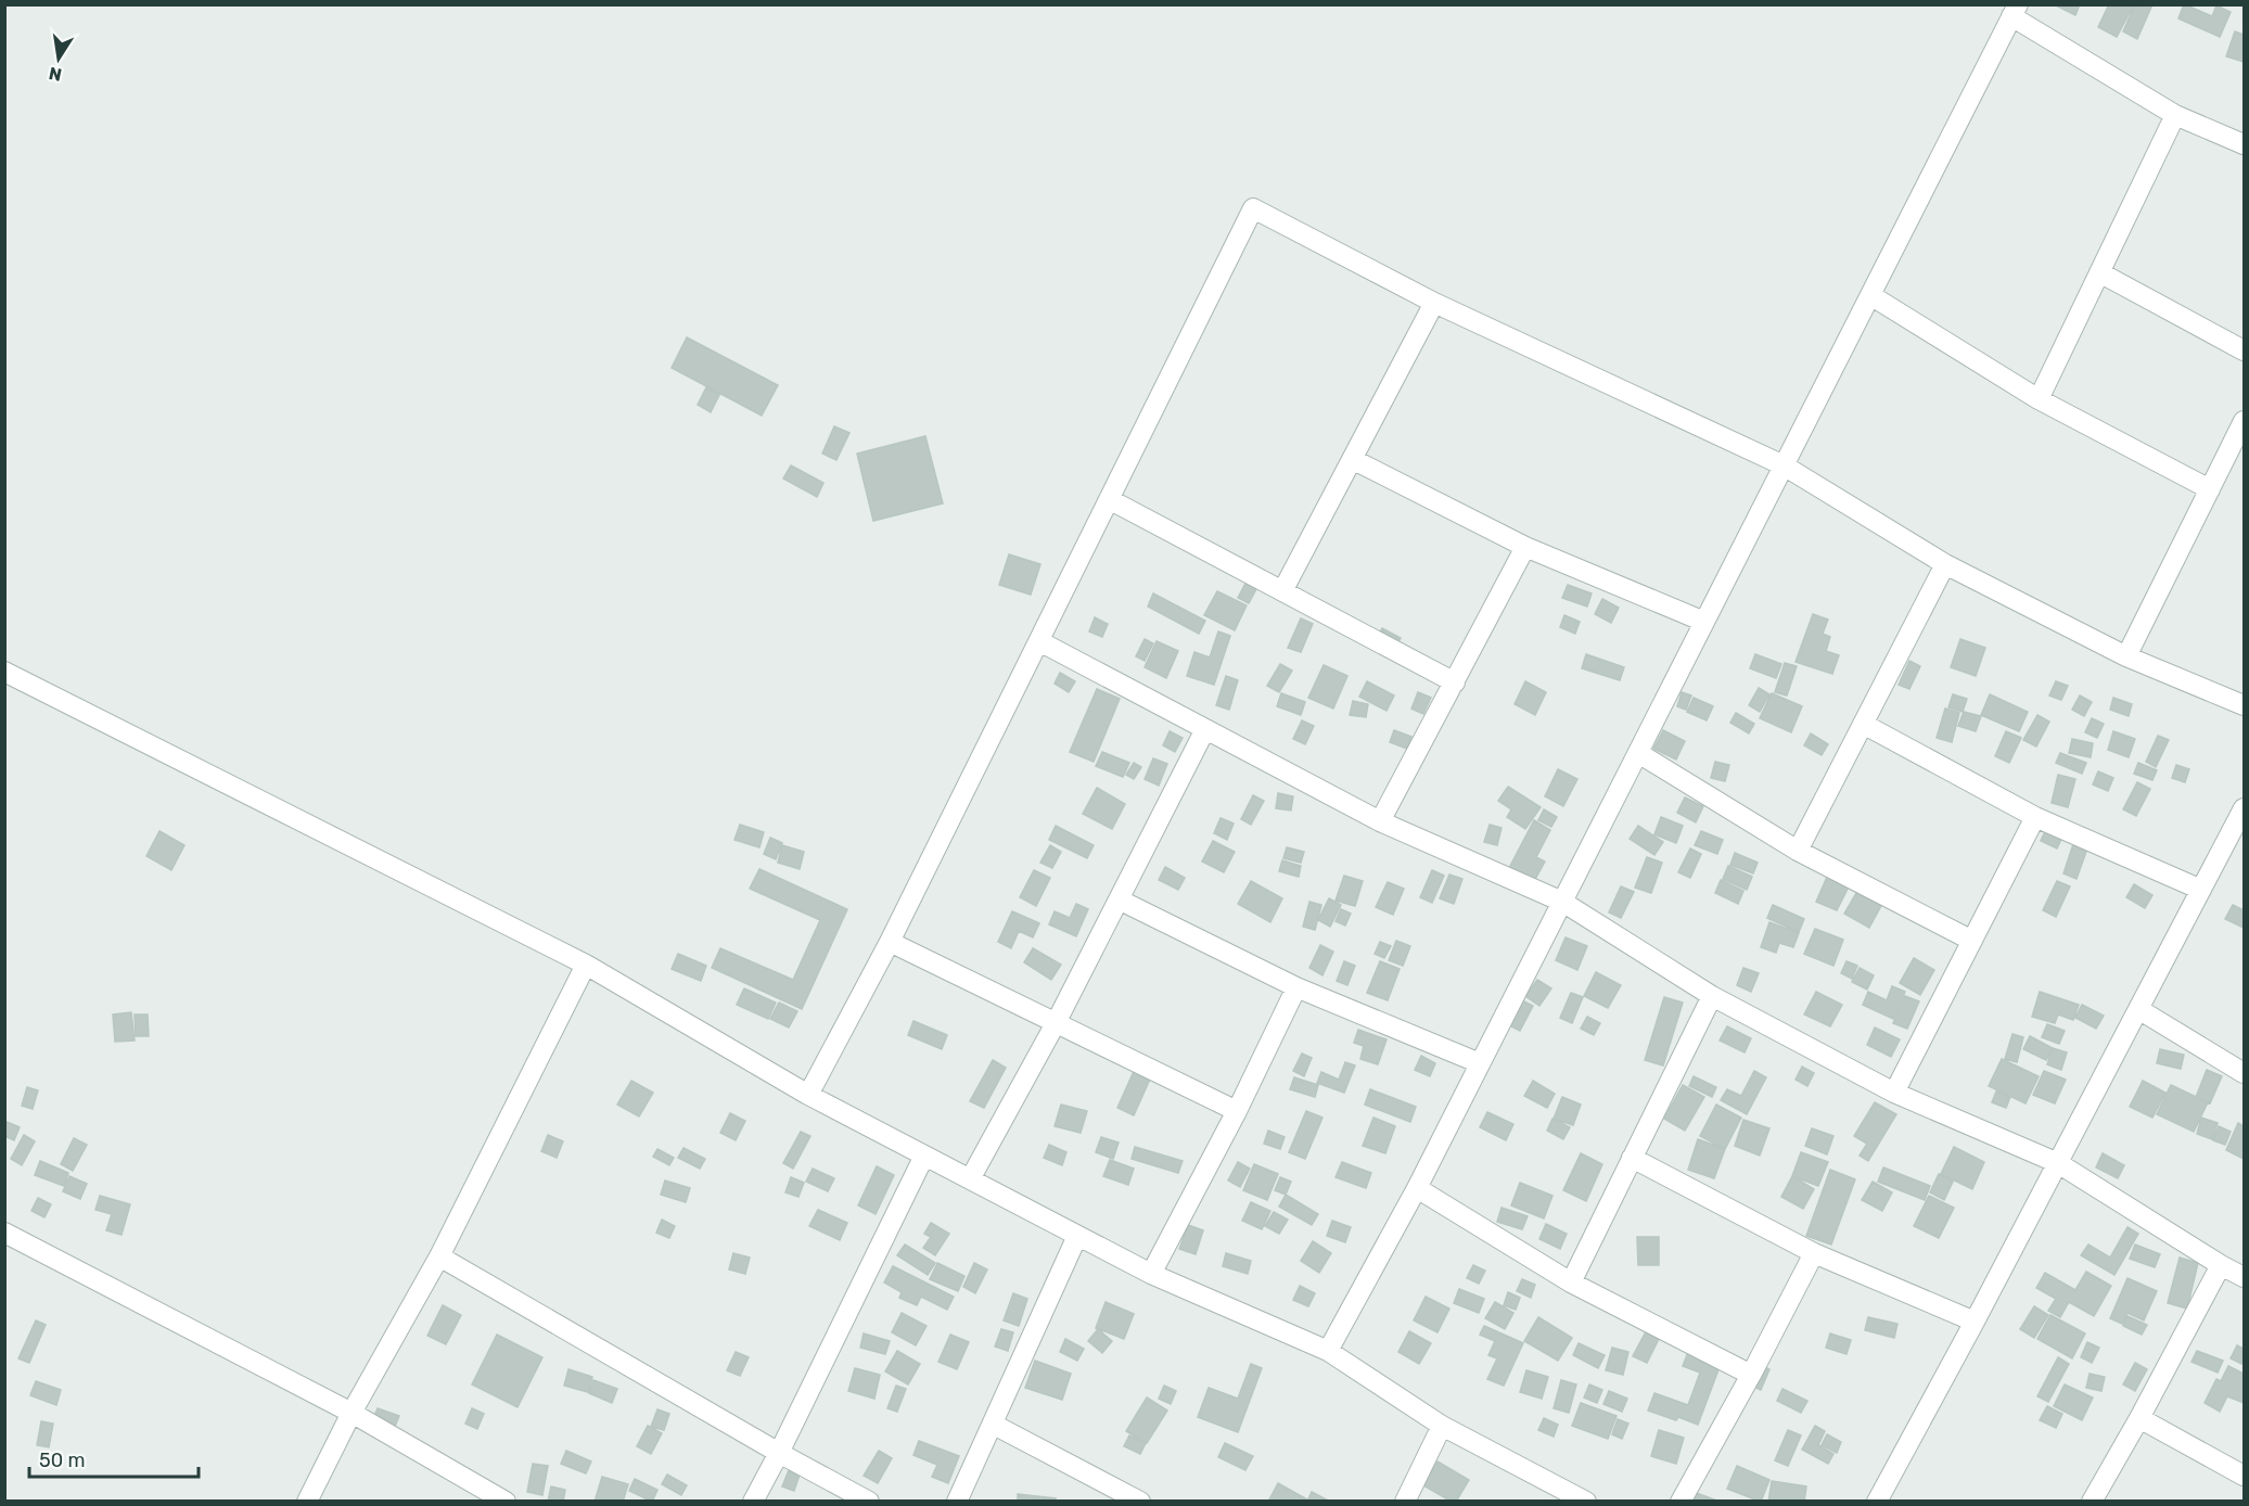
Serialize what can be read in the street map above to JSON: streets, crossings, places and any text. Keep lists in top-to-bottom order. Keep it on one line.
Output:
{"scale_bar":"50 m","north":"bottom"}
